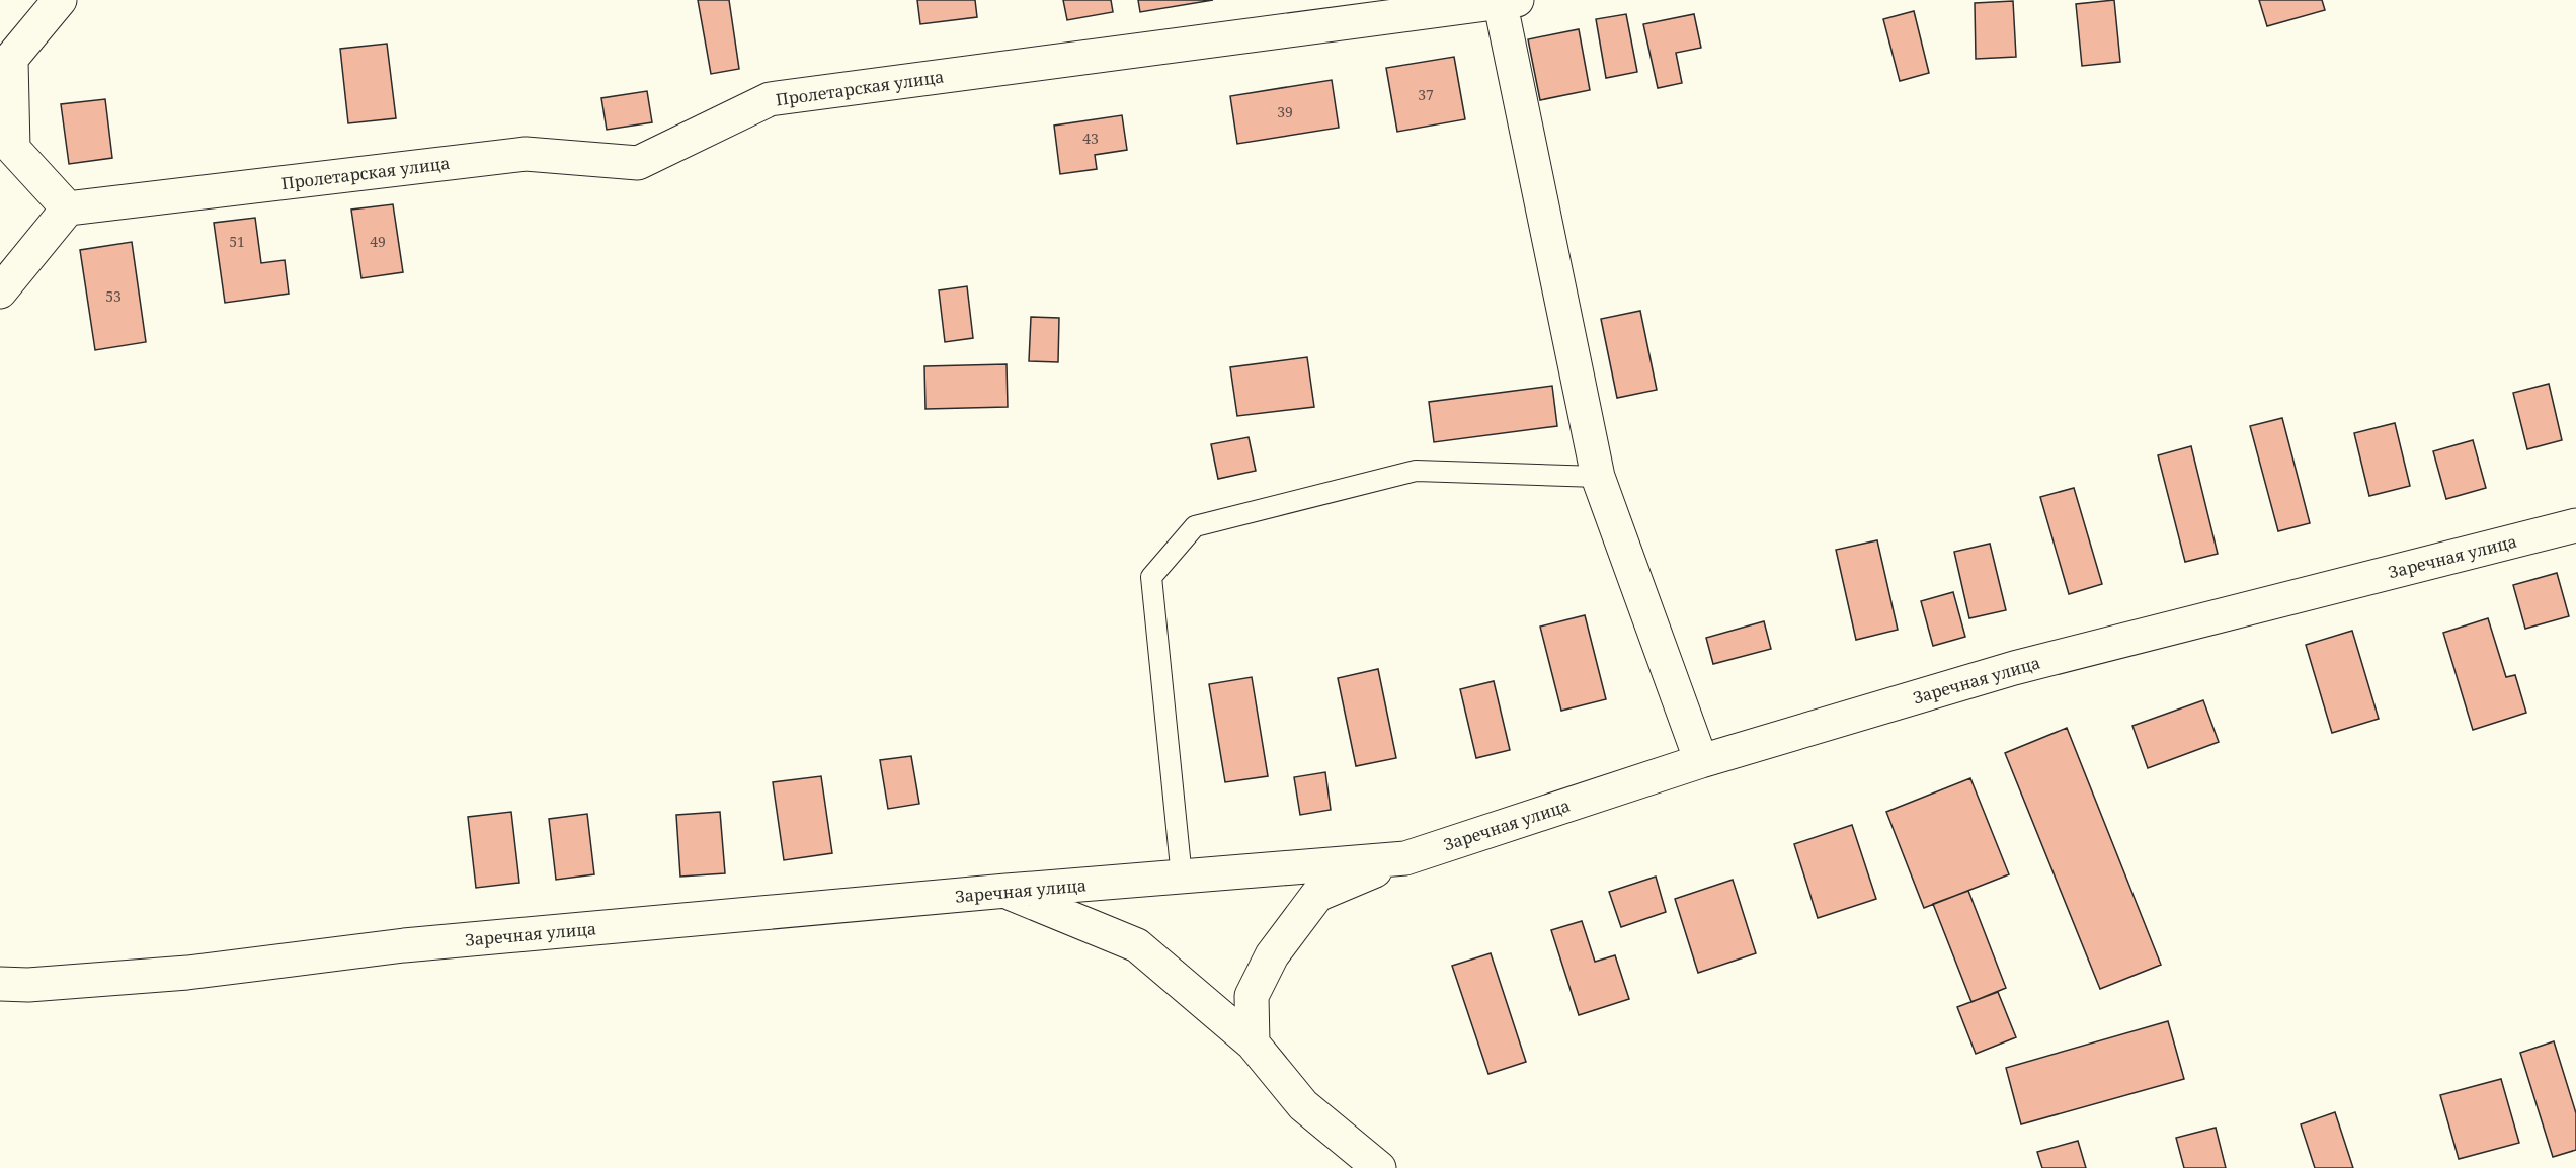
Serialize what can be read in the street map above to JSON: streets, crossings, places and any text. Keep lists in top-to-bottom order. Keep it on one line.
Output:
{"streets":{"street":["Пролетарская улица","Заречная улица"]},"house_numbers":["37","39","43","51","49","53"]}
